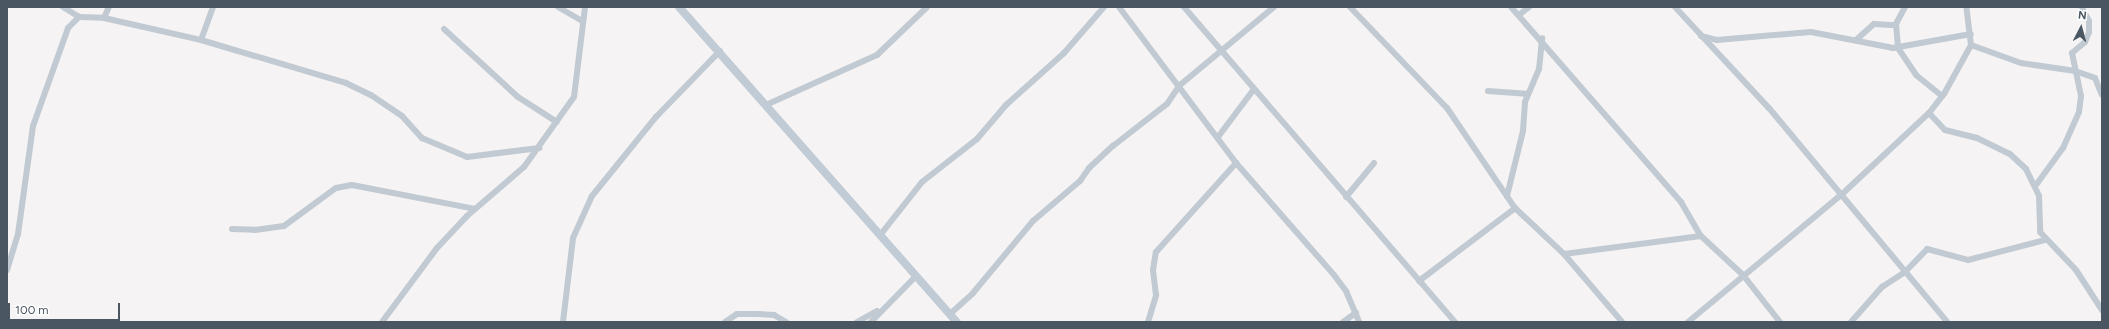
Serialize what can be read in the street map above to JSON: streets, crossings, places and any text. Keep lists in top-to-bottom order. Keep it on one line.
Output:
{"scale_bar":"100 m","north":"top"}
